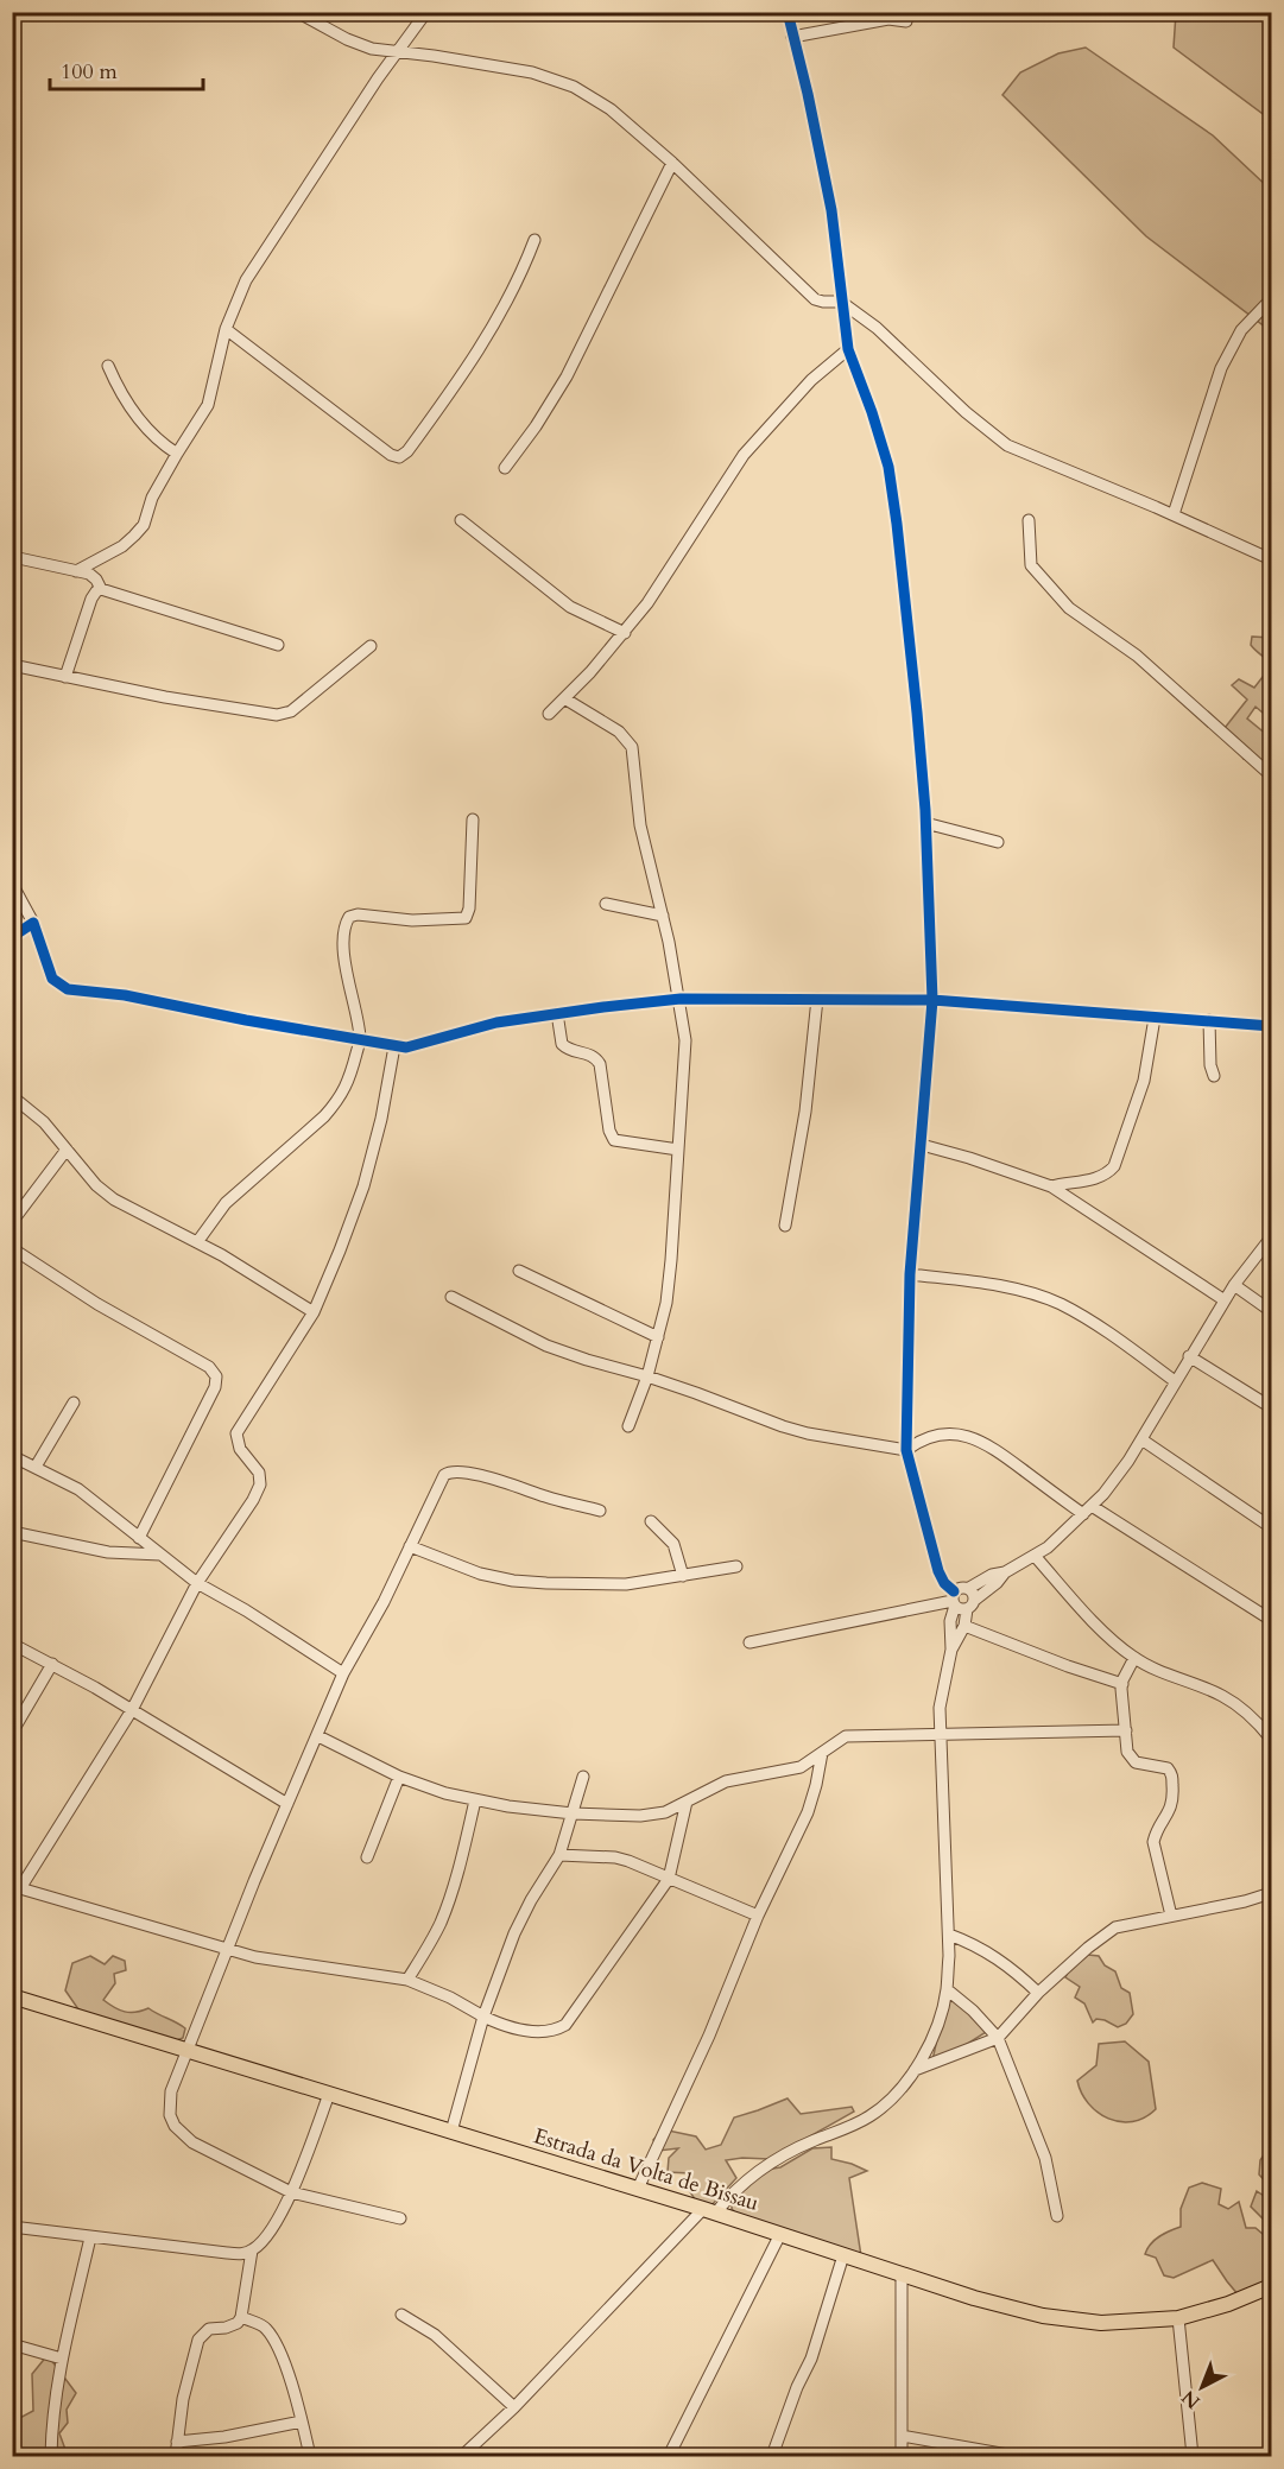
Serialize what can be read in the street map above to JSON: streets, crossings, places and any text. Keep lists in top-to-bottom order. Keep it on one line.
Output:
{"streets":{"main road":["Estrada da Volta de Bissau"]},"scale_bar":"100 m","north":"bottom left"}
